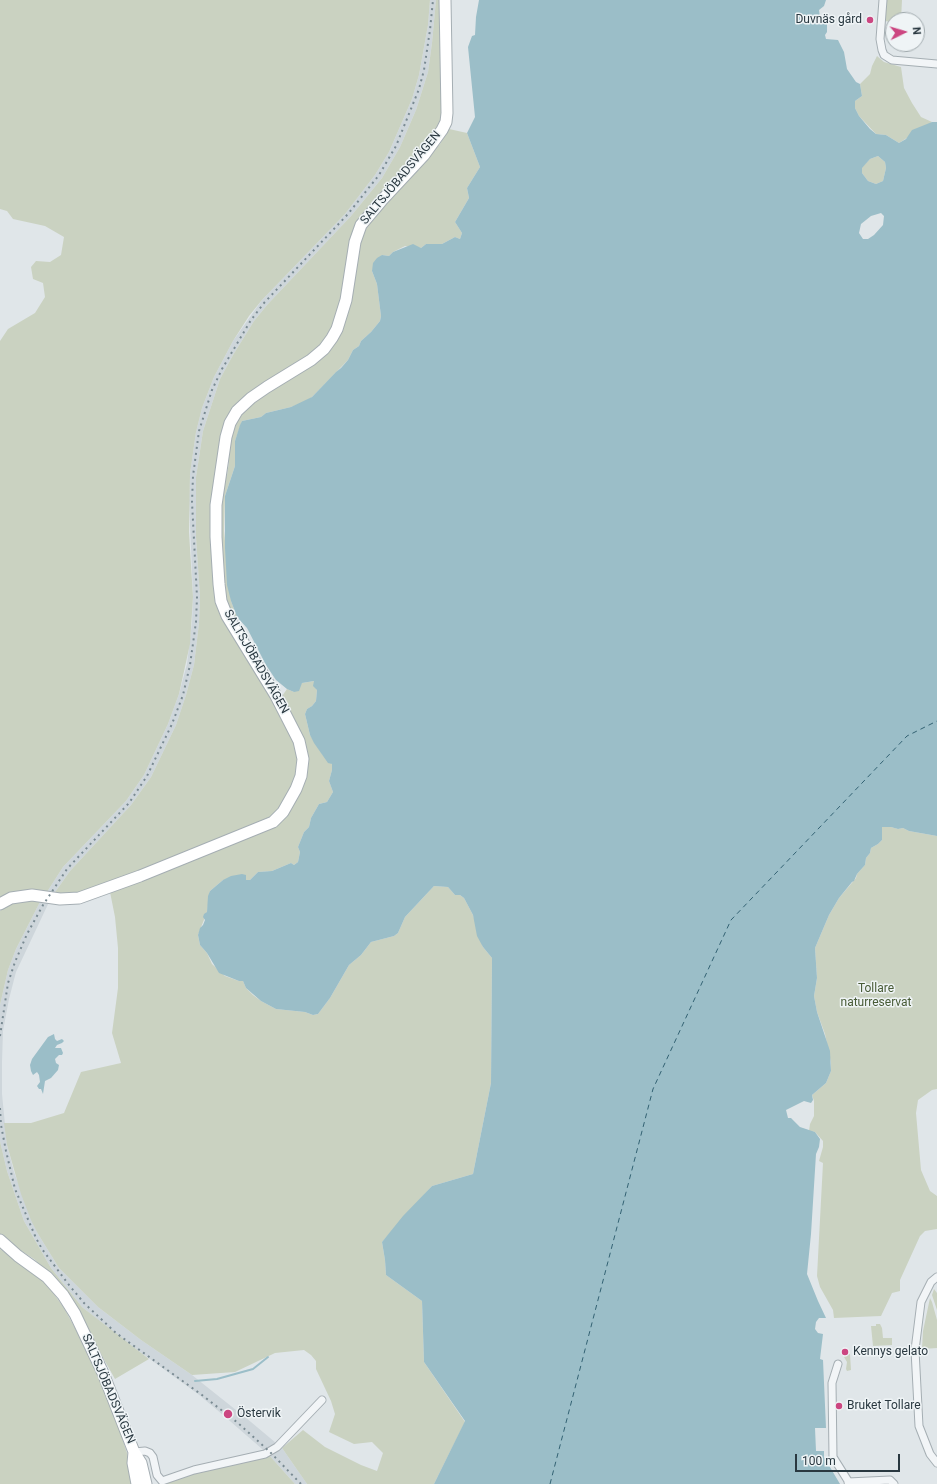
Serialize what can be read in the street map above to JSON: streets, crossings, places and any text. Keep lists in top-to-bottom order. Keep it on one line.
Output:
{"streets":{"street":["SALTSJÖBADSVÄGEN"]},"parks":["Tollare naturreservat"],"places":["Duvnäs gård","Kennys gelato","Bruket Tollare","Östervik"],"scale_bar":"100 m","north":"right"}
